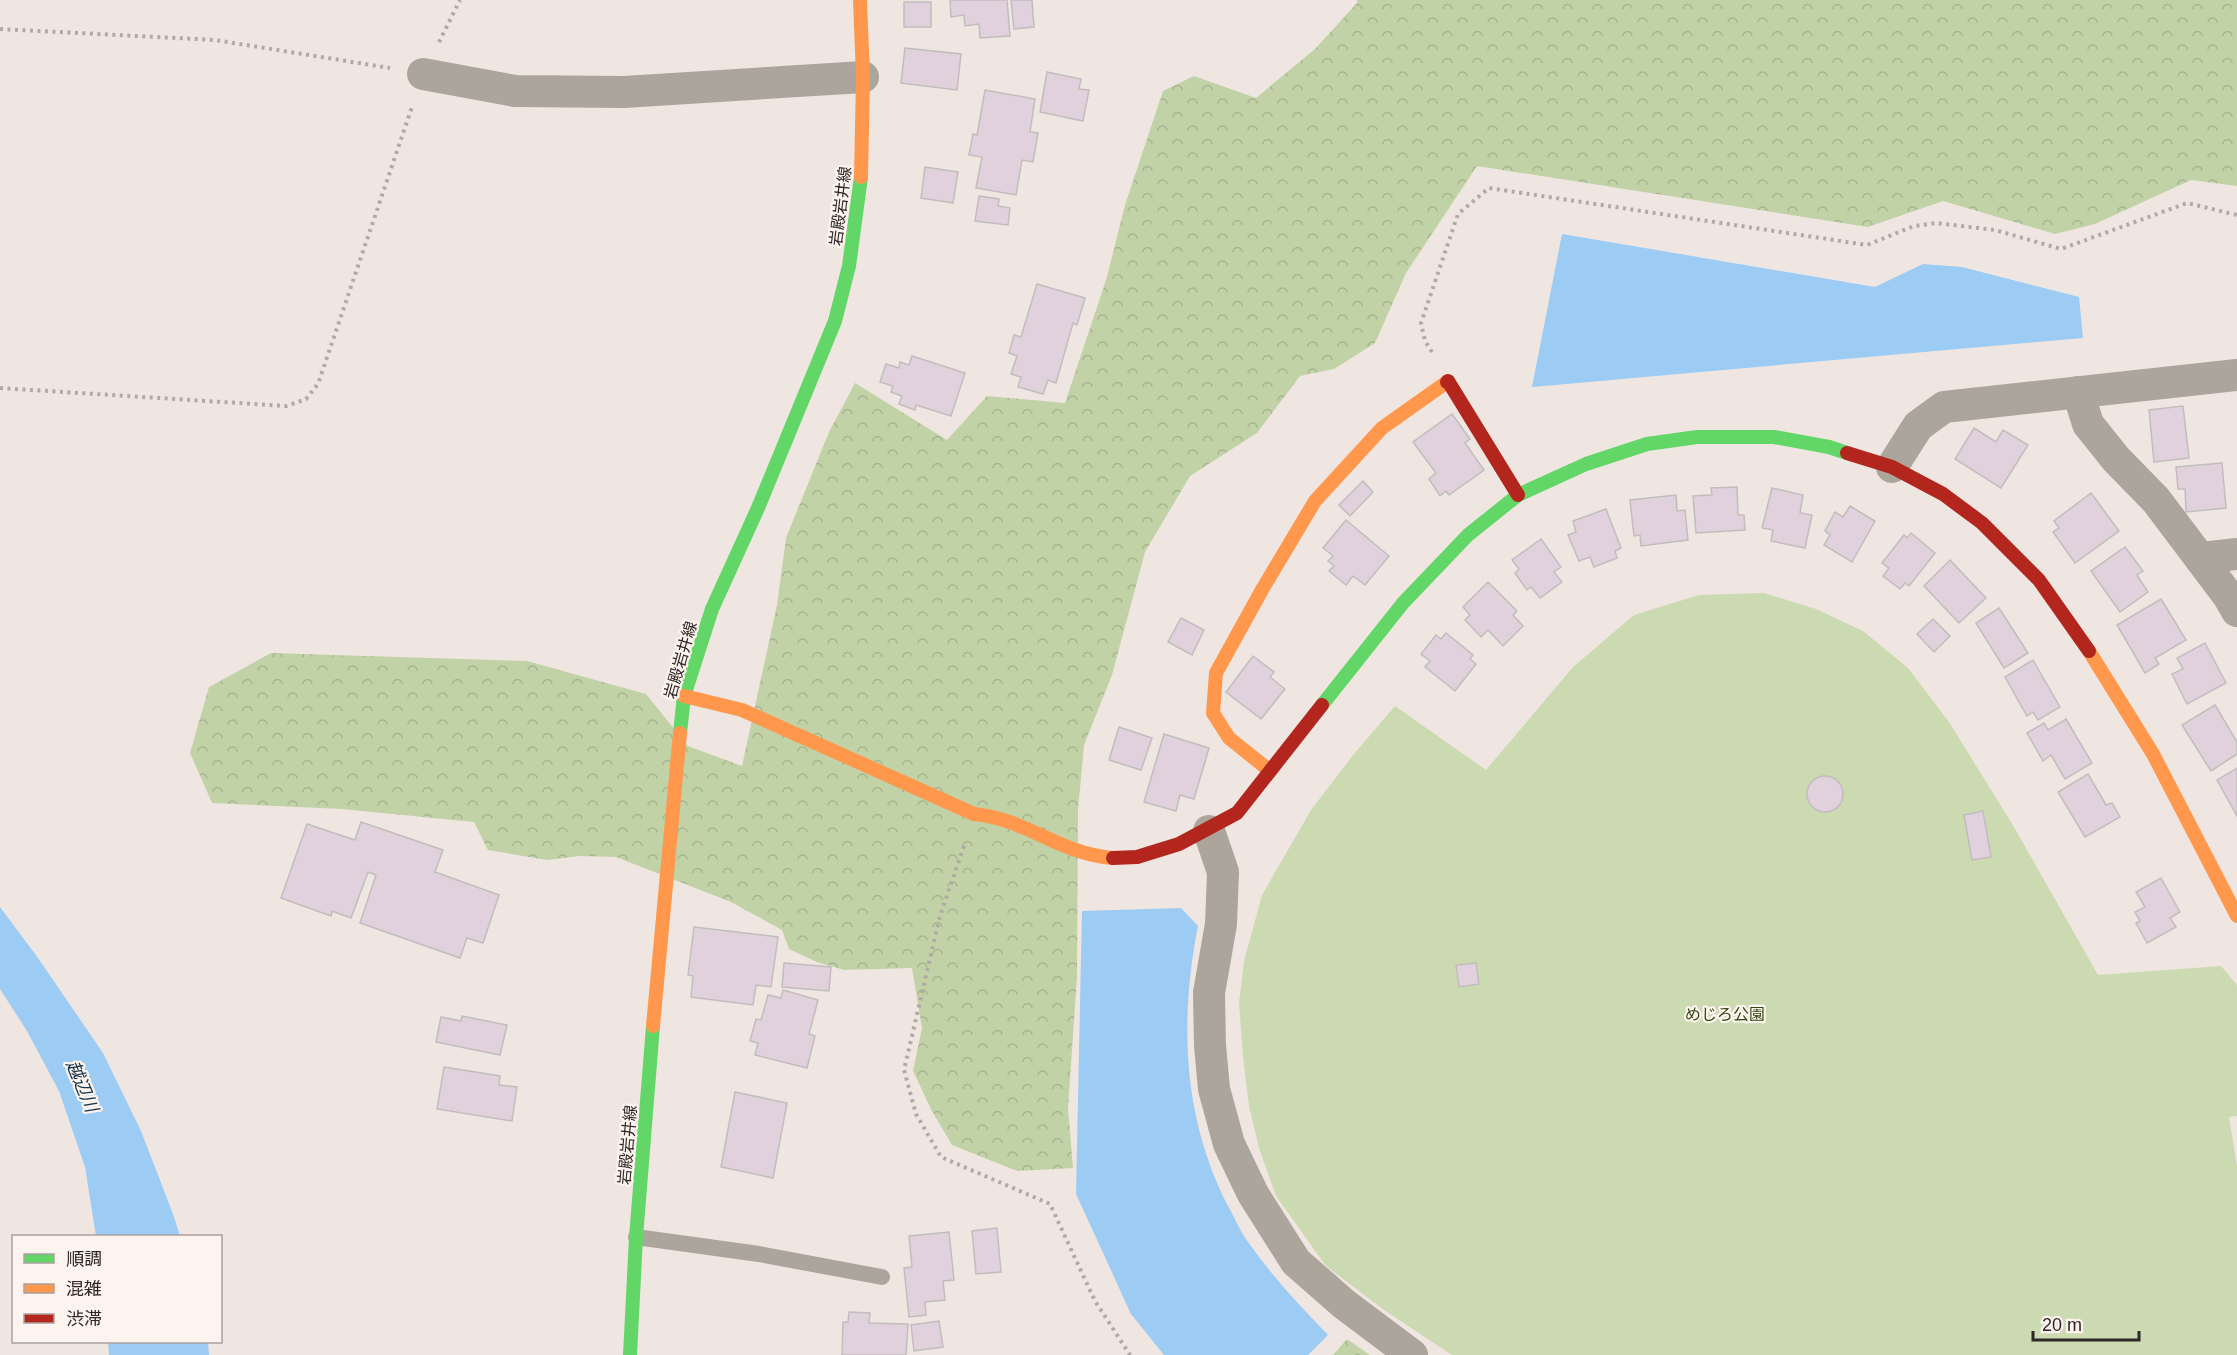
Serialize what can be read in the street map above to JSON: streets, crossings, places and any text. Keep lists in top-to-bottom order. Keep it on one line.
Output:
{"streets":{"street":["岩殿岩井線"]},"water":["越辺川"],"parks":["めじろ公園"],"legend":["順調","混雑","渋滞"],"scale_bar":"20 m"}
